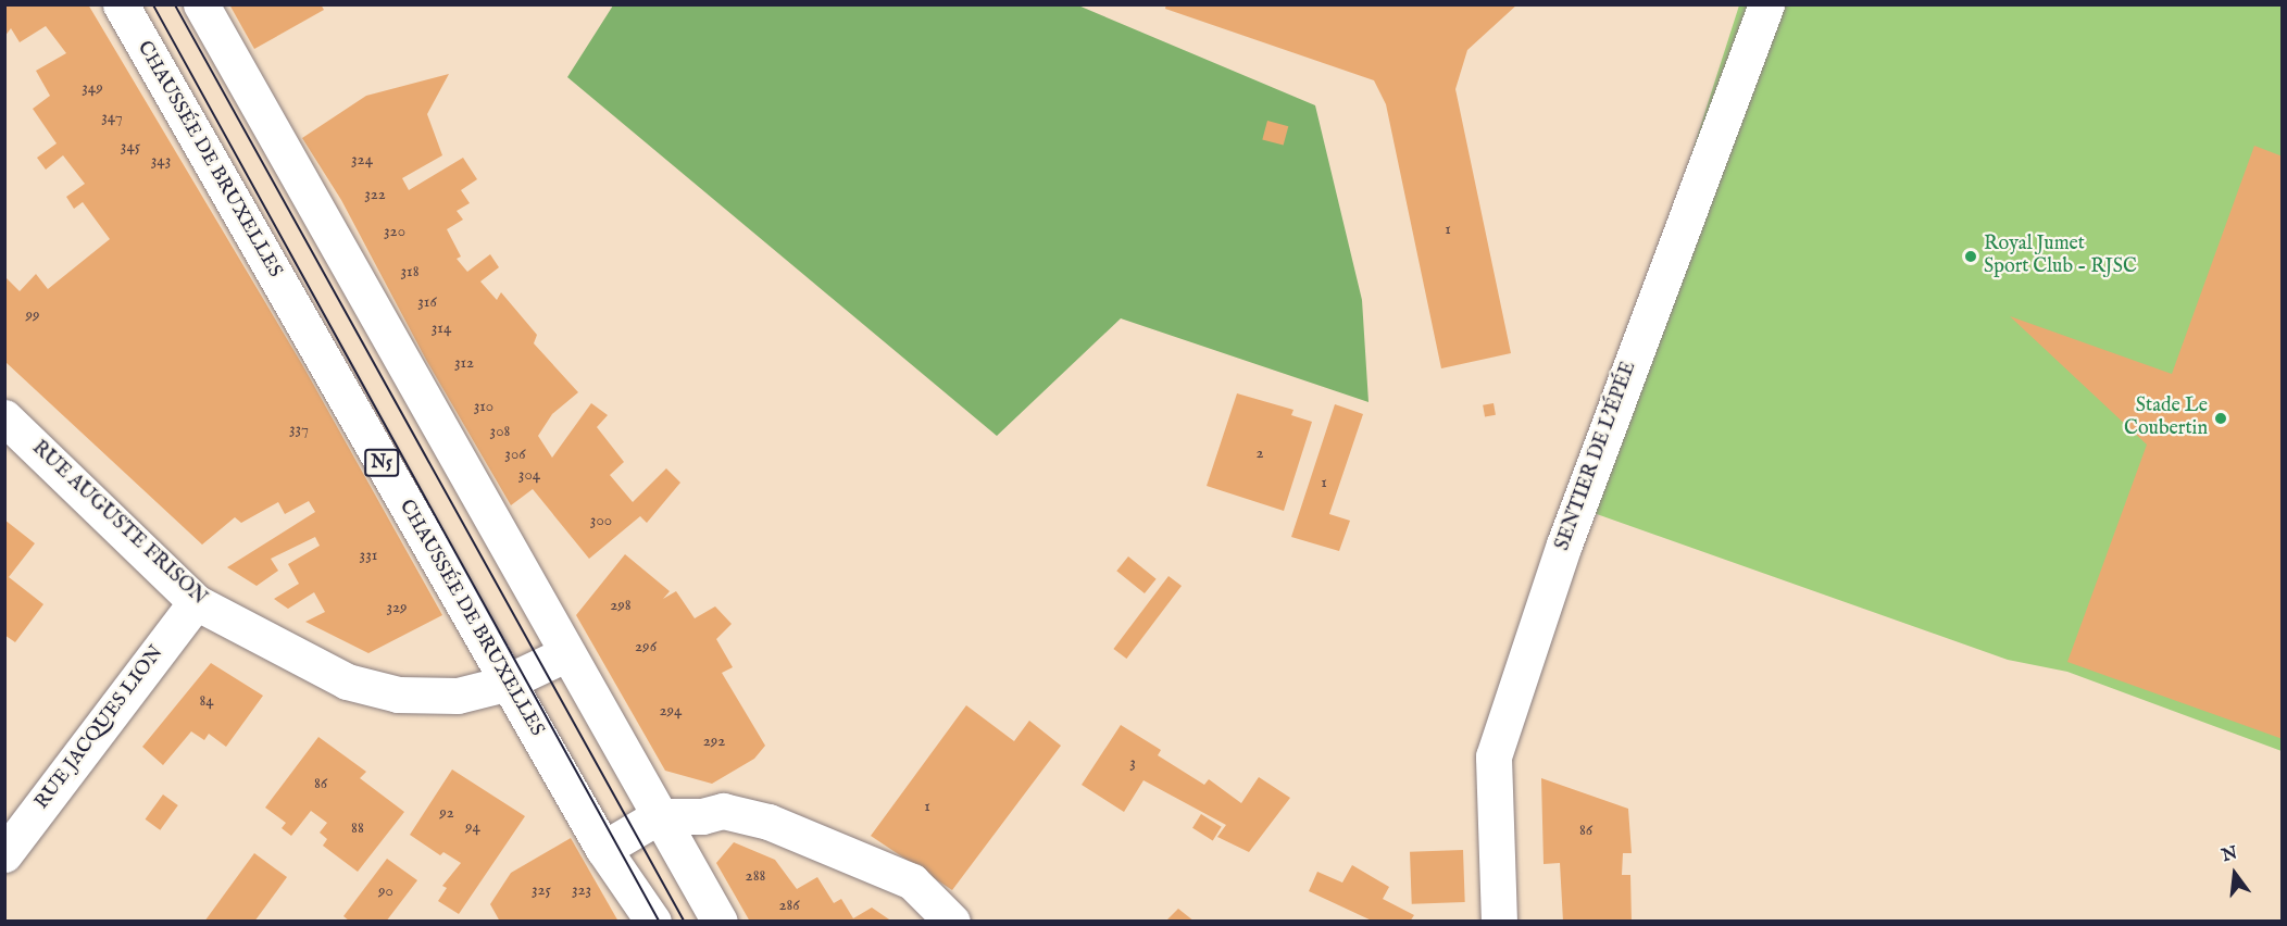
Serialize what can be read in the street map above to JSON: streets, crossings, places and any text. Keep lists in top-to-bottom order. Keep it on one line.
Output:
{"streets":{"street":["CHAUSSÉE DE BRUXELLES","SENTIER DE L'ÉPÉE","N5","RUE AUGUSTE FRISON","RUE JACQUES LION"]},"crossings":[["CHAUSSÉE DE BRUXELLES","RUE AUGUSTE FRISON"],["RUE AUGUSTE FRISON","RUE JACQUES LION"]],"places":["Royal Jumet Sport Club - RJSC","Stade Le Coubertin"],"house_numbers":["349","347","345","324","343","322","1","320","318","316","99","314","312","310","337","308","2","306","304","1","300","331","298","329","296","84","294","292","3","86","1","92","94","88","86","288","325","323","90","286"],"north":"top"}
